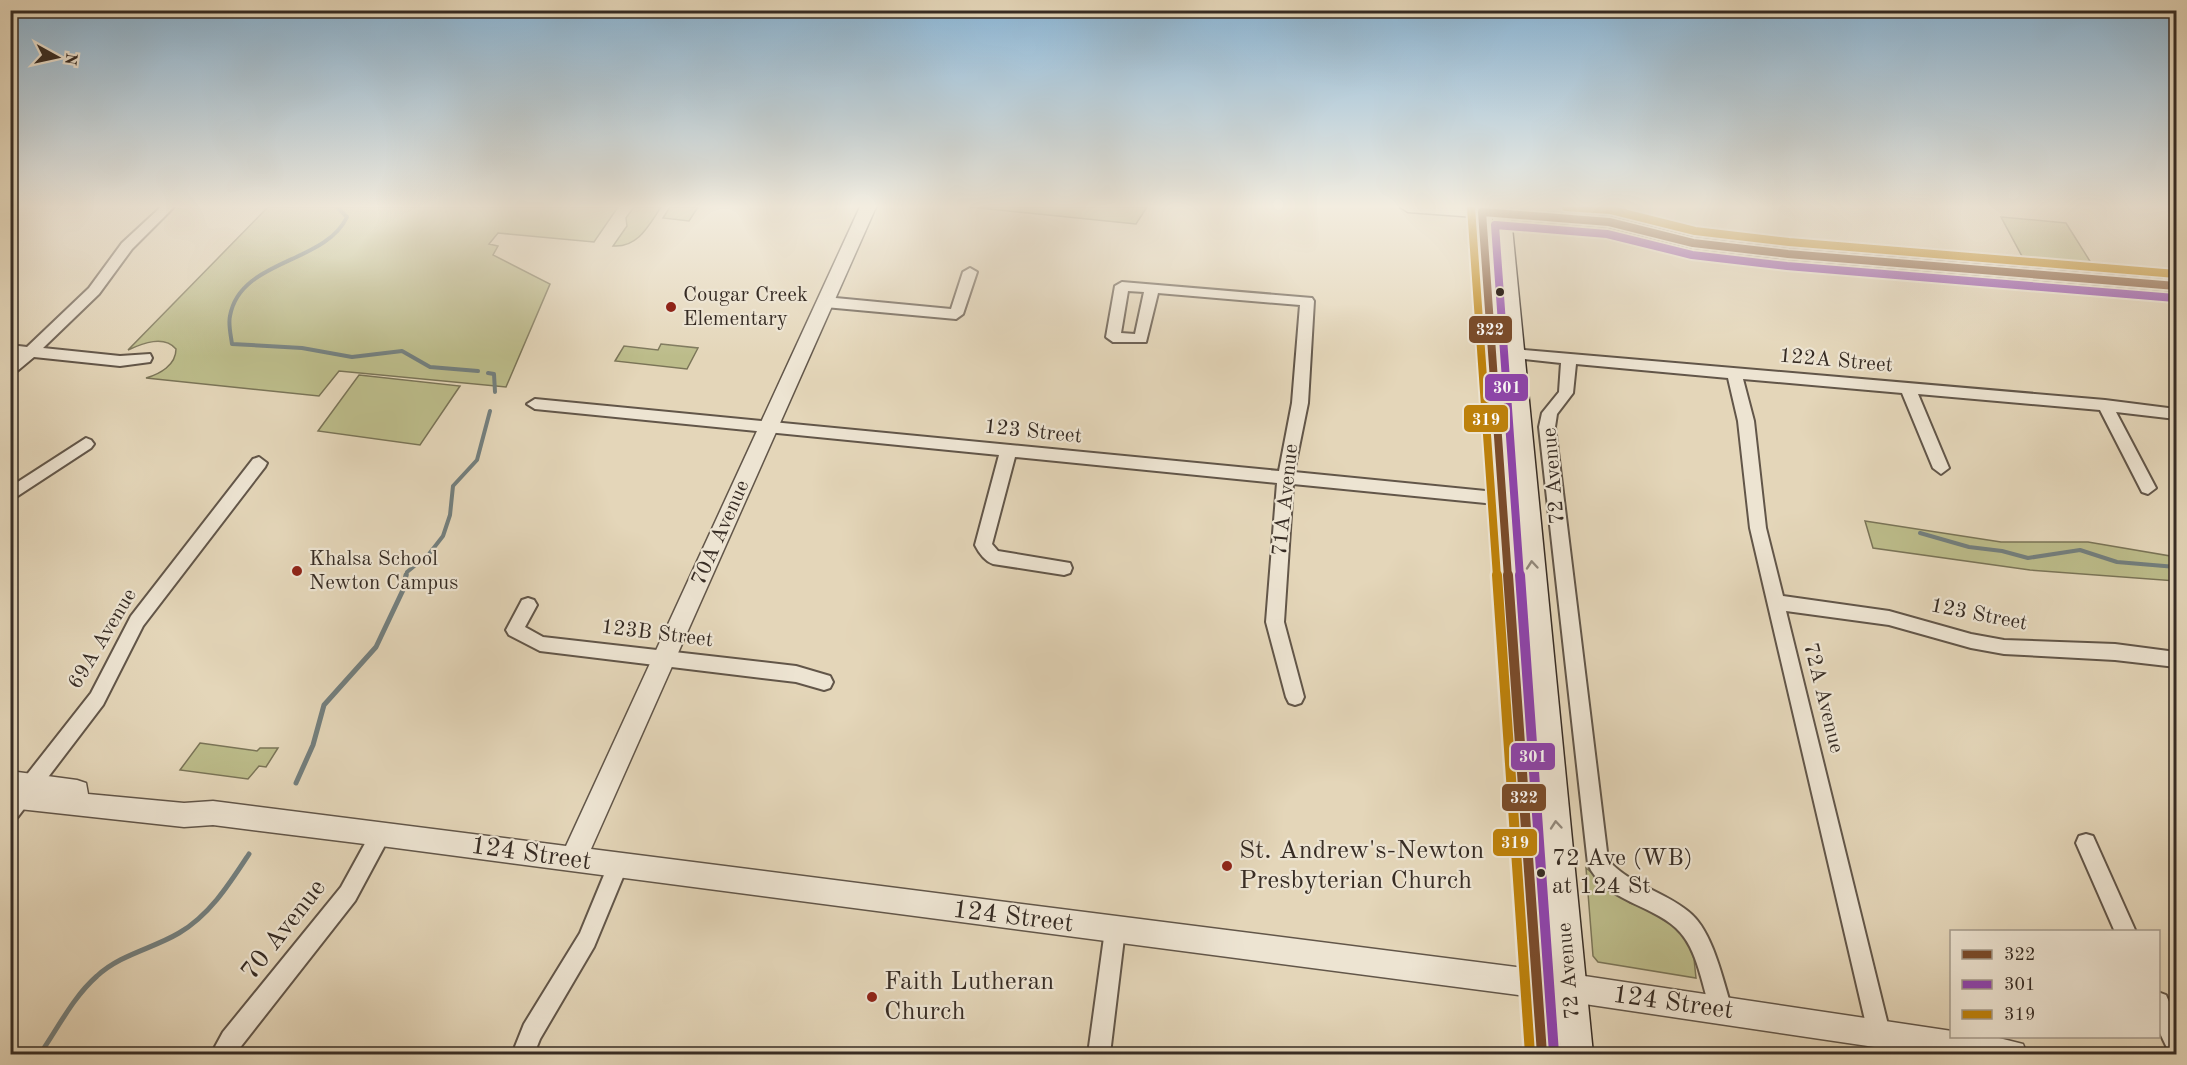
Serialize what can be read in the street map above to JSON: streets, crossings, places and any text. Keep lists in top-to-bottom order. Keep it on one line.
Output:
{"streets":{"main road":["72 Avenue"],"street":["122A Street","123 Street","71A Avenue","70A Avenue","123B Street","69A Avenue","72A Avenue","124 Street","70 Avenue"]},"crossings":[["122A Street","72 Avenue"],["122A Street","72A Avenue"],["123 Street","72 Avenue"],["123 Street","71A Avenue"],["123 Street","70A Avenue"],["123 Street","72A Avenue"],["72 Avenue","124 Street"],["70A Avenue","123B Street"],["70A Avenue","124 Street"],["69A Avenue","124 Street"],["72A Avenue","124 Street"],["124 Street","70 Avenue"]],"places":["Cougar Creek Elementary","Khalsa School Newton Campus","St. Andrew's-Newton Presbyterian Church","72 Ave (WB) at 124 St","Faith Lutheran Church"],"lines":["transit line 322","transit line 301","transit line 319"],"legend":["322","301","319"],"north":"right"}
